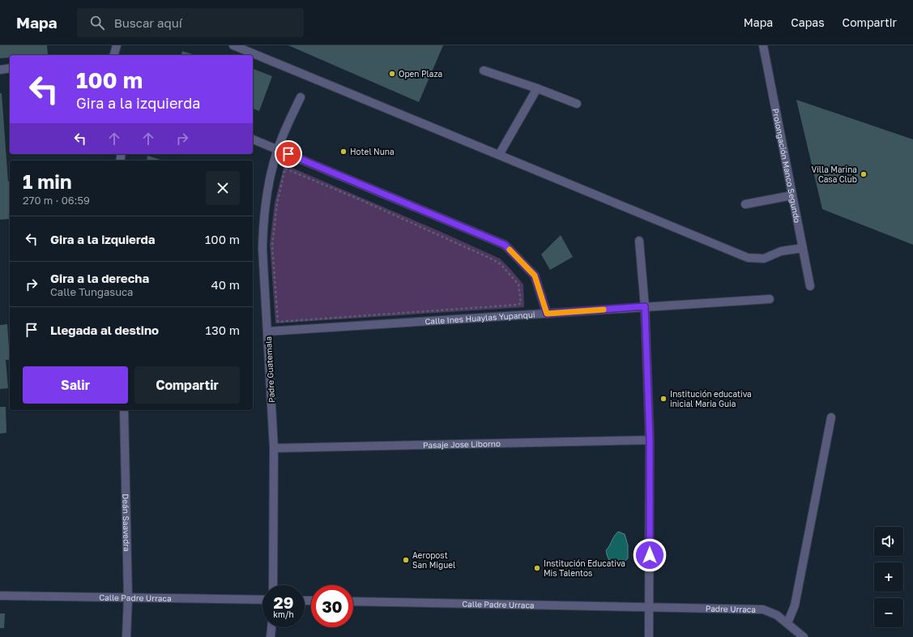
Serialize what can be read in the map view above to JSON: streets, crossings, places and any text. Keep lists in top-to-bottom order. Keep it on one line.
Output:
{"streets":{"street":["Prolongación Manco Segundo","Calle Ines Huaylas Yupanqui","Padre Guatemala","Pasaje Jose Liborno","Deán Saavedra","Calle Padre Urraca","Padre Urraca"]},"crossings":[["Calle Ines Huaylas Yupanqui","Padre Guatemala"],["Padre Guatemala","Pasaje Jose Liborno"],["Deán Saavedra","Calle Padre Urraca"],["Calle Padre Urraca","Padre Urraca"]],"places":["Open Plaza","Hotel Nuna","Villa Marina Casa Club","Institución educativa inicial Maria Guia","Aeropost San Miguel","Institución Educativa Mis Talentos"],"page":{"header":"Mapa","search":"Buscar aquí","nav":["Mapa","Capas","Compartir"],"turn":["100 m","Gira a la izquierda"],"heading":["1 min","270 m · 06:59"],"list":[{"name":"Gira a la izquierda","value":"100 m"},{"name":"Gira a la derecha","note":"Calle Tungasuca","value":"40 m"},{"name":"Llegada al destino","value":"130 m"}],"buttons":["Salir","Compartir"],"map_buttons":["+","−"],"speed":"29 km/h","limit":"30"}}
